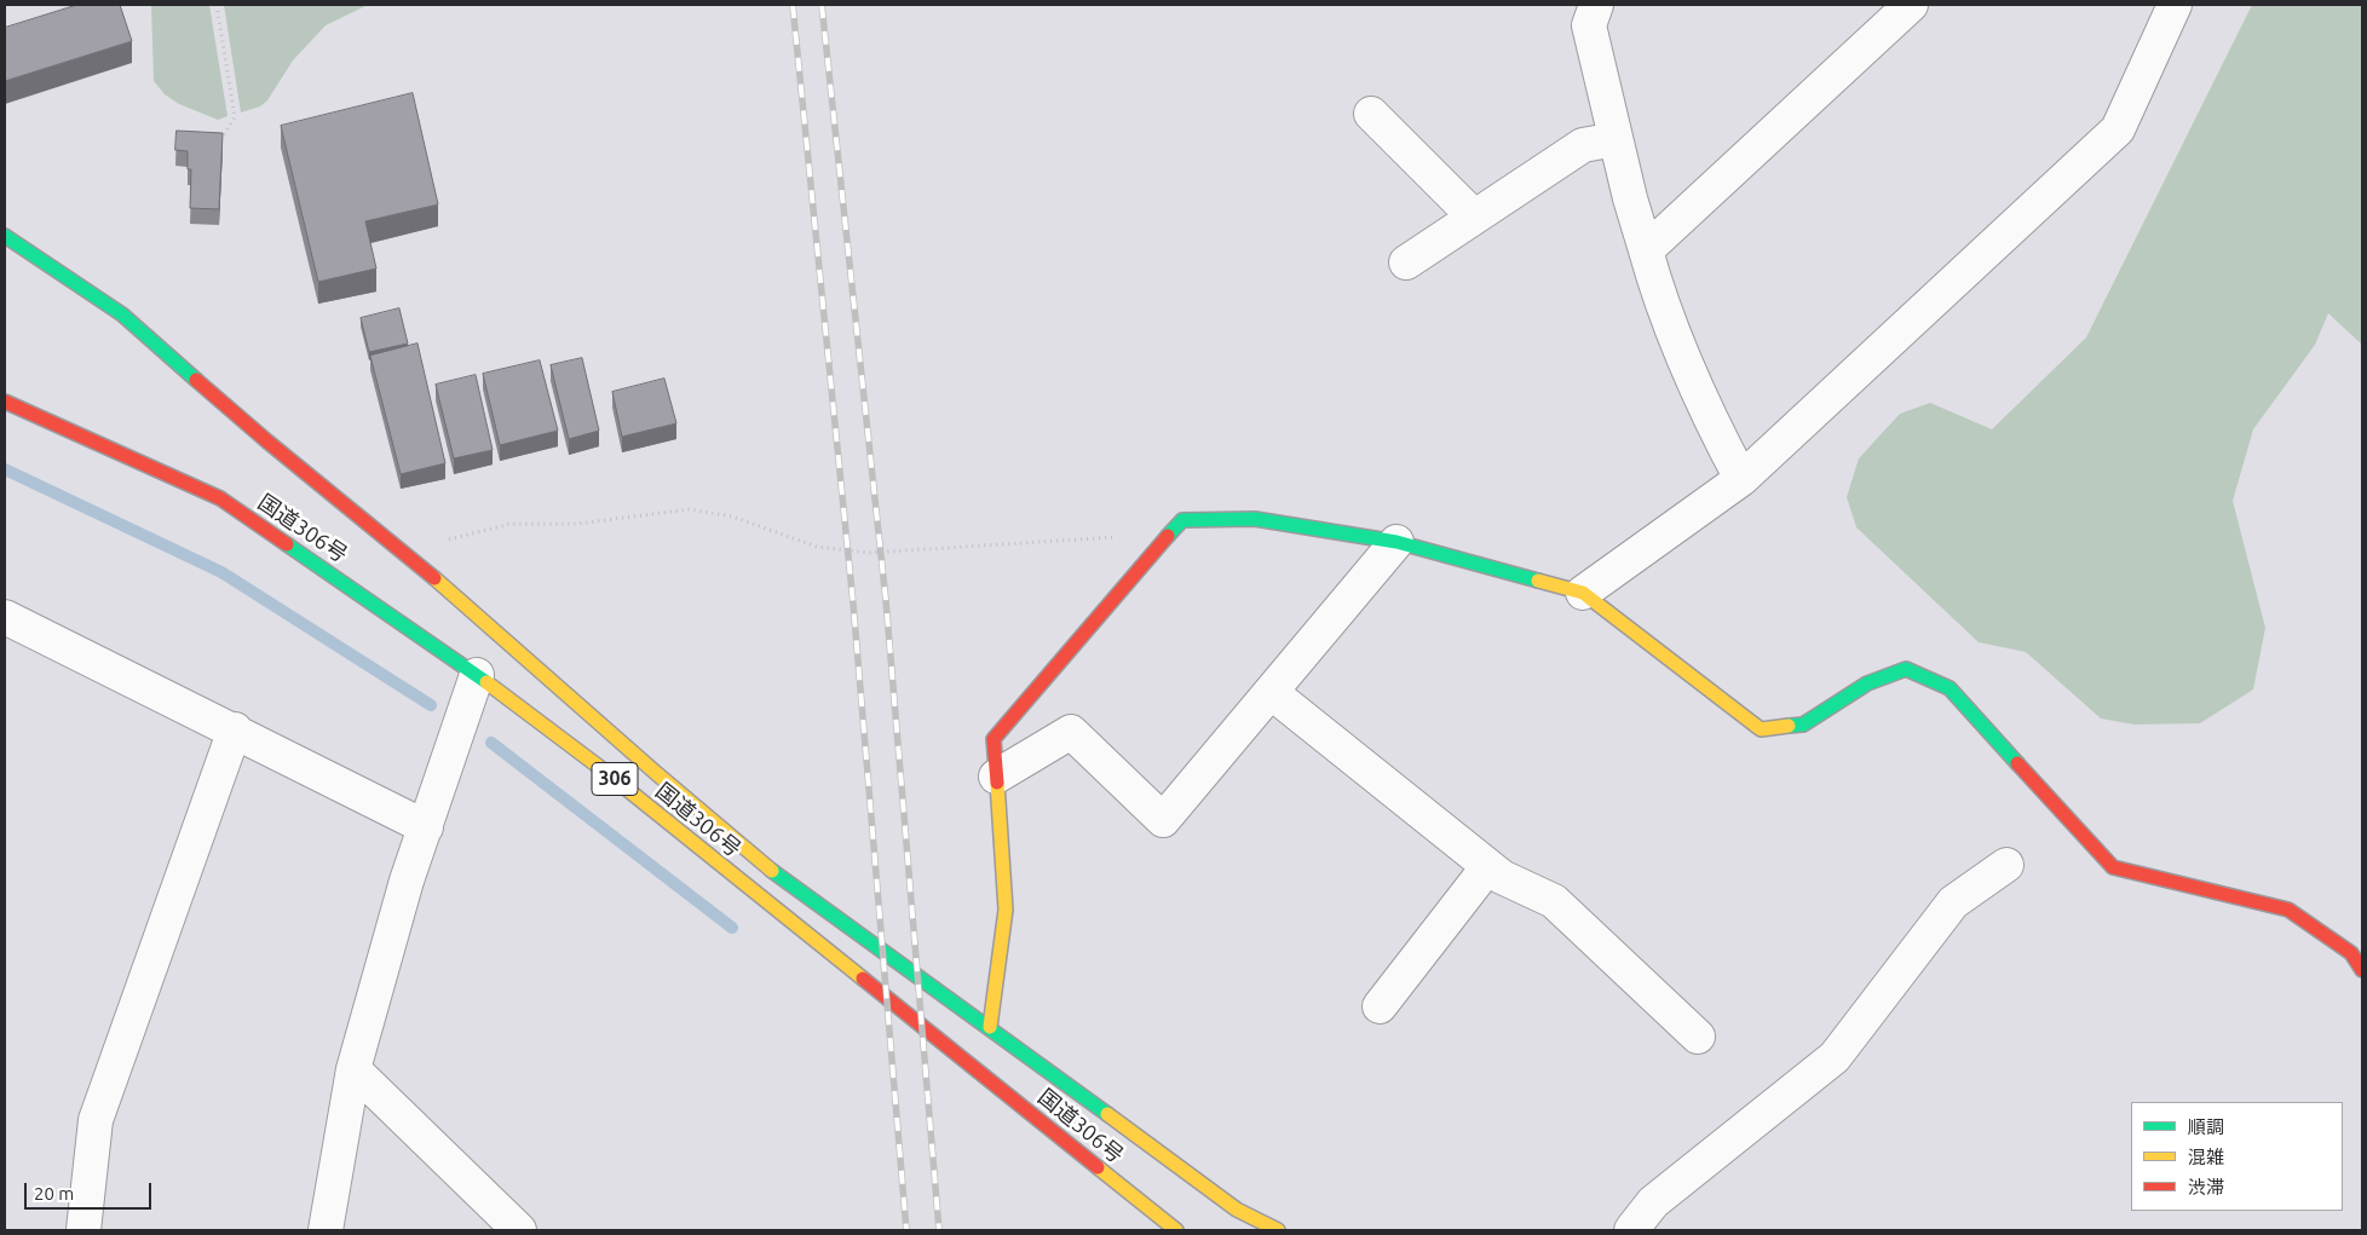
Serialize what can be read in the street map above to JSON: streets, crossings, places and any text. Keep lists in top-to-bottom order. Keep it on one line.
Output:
{"streets":{"main road":["国道306号","306"]},"legend":["順調","混雑","渋滞"],"scale_bar":"20 m"}
